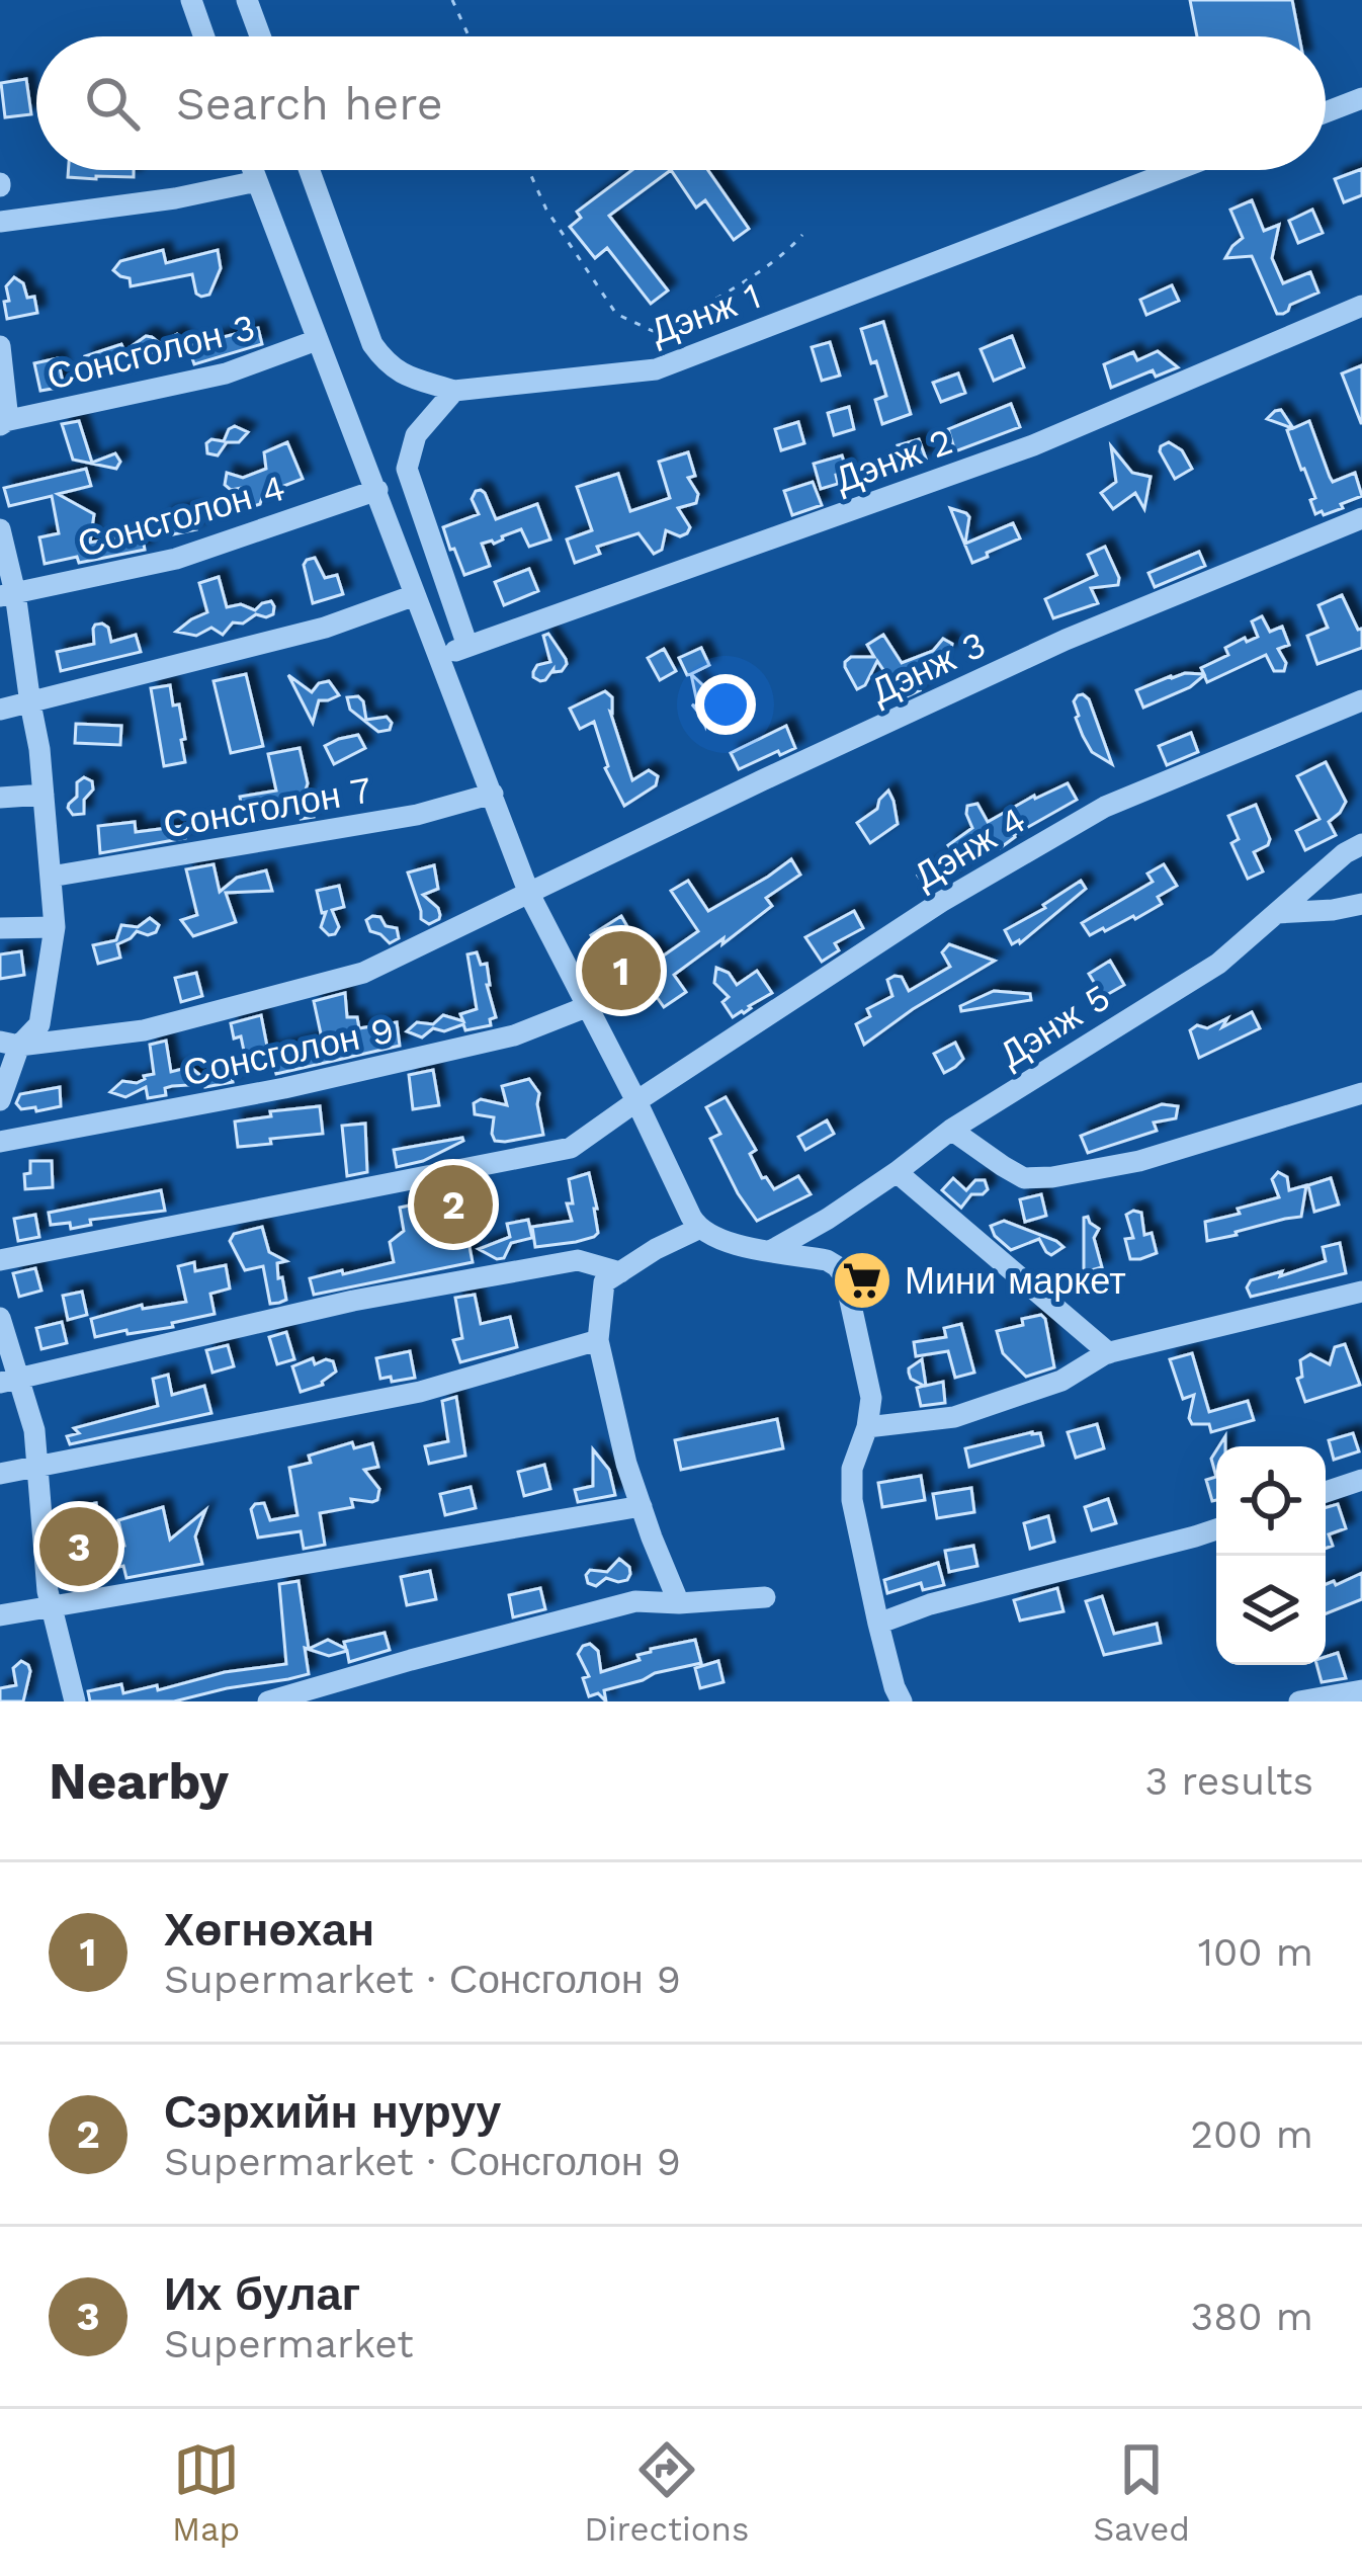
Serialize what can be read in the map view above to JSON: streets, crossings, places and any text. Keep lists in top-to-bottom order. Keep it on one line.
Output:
{"streets":{"street":["Дэнж 1","Сонсголон 3","Дэнж 2","Сонсголон 4","Дэнж 3","Сонсголон 7","Дэнж 4","Дэнж 5","Сонсголон 9"]},"places":{"supermarket":["Мини маркет"]},"page":{"search":"Search here","pins":["1","2","3"],"heading":["Nearby","3 results"],"list":[{"mark":"1","name":"Хөгнөхан","note":"Supermarket · Сонсголон 9","value":"100 m"},{"mark":"2","name":"Сэрхийн нуруу","note":"Supermarket · Сонсголон 9","value":"200 m"},{"mark":"3","name":"Их булаг","note":"Supermarket","value":"380 m"}],"nav":["Map","Directions","Saved"]}}
